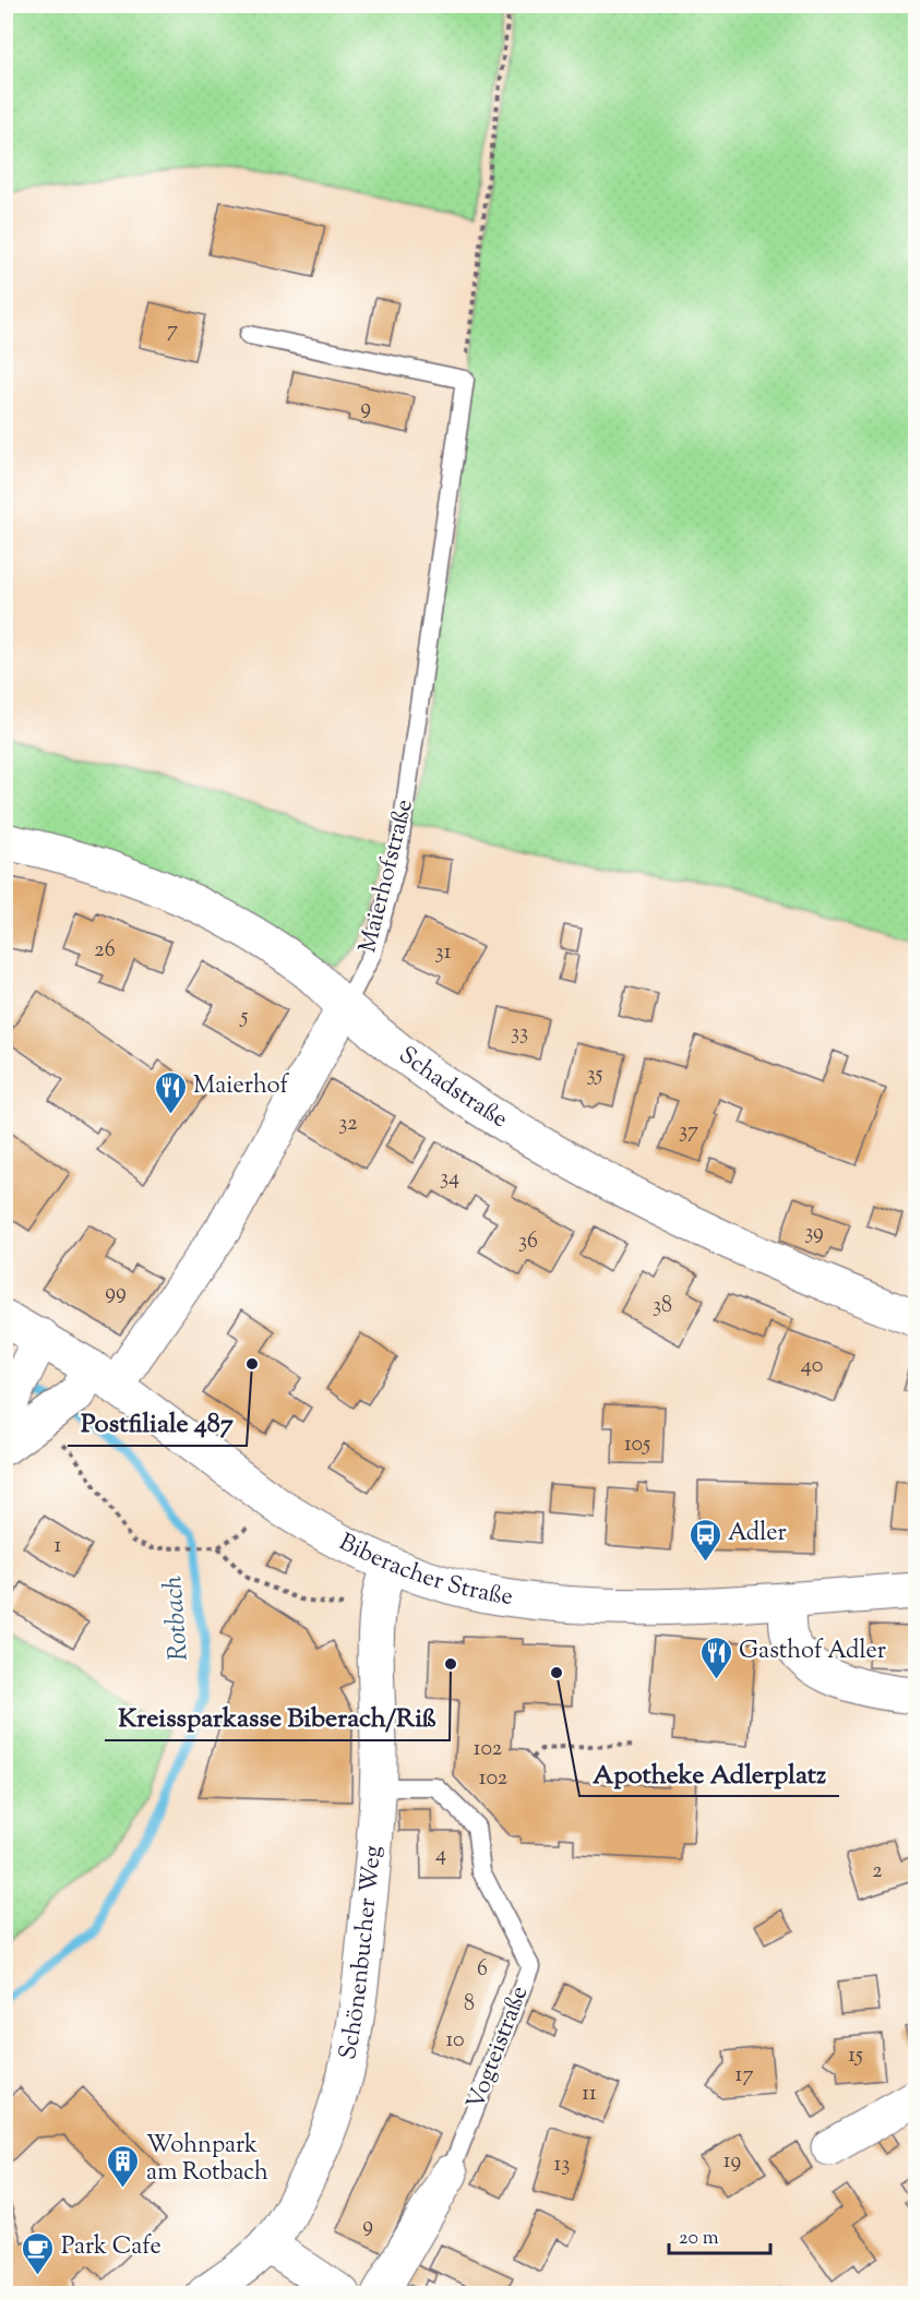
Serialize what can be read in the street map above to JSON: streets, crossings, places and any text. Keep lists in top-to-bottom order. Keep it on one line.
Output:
{"streets":{"street":["Maierhofstraße","Schadstraße","Biberacher Straße","Schönenbucher Weg","Vogteistraße"]},"crossings":[["Maierhofstraße","Schadstraße"],["Maierhofstraße","Biberacher Straße"],["Biberacher Straße","Schönenbucher Weg"],["Schönenbucher Weg","Vogteistraße"]],"water":["Rotbach"],"places":{"restaurant":["Maierhof","Gasthof Adler"],"other":["Postfiliale 487","Kreissparkasse Biberach/Riß","Apotheke Adlerplatz"],"bus stop":["Adler"],"building":["Wohnpark am Rotbach"],"cafe":["Park Cafe"]},"house_numbers":["7","9","26","31","5","33","35","32","37","34","39","36","99","38","40","105","1","102","102","4","2","6","8","10","15","17","11","19","13","9"],"scale_bar":"20 m"}
